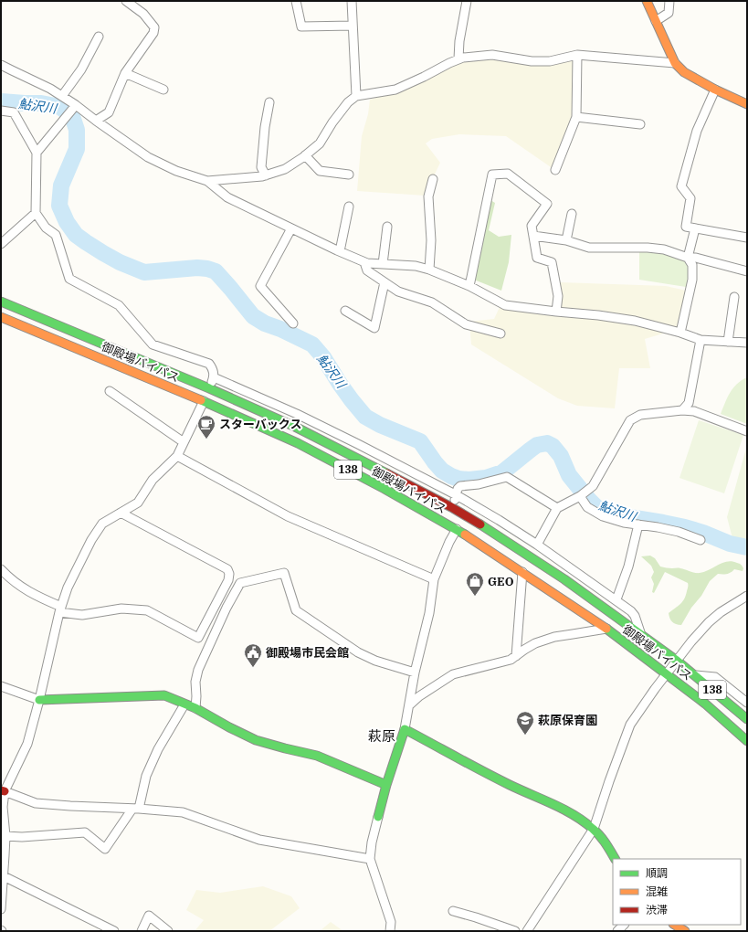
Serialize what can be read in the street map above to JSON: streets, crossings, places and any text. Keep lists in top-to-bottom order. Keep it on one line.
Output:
{"streets":{"main road":["御殿場バイパス","138"]},"districts":["萩原"],"water":["鮎沢川"],"places":{"cafe":["スターバックス"],"shop":["GEO"],"public building":["御殿場市民会館"],"school or university":["萩原保育園"]},"legend":["順調","混雑","渋滞"]}
